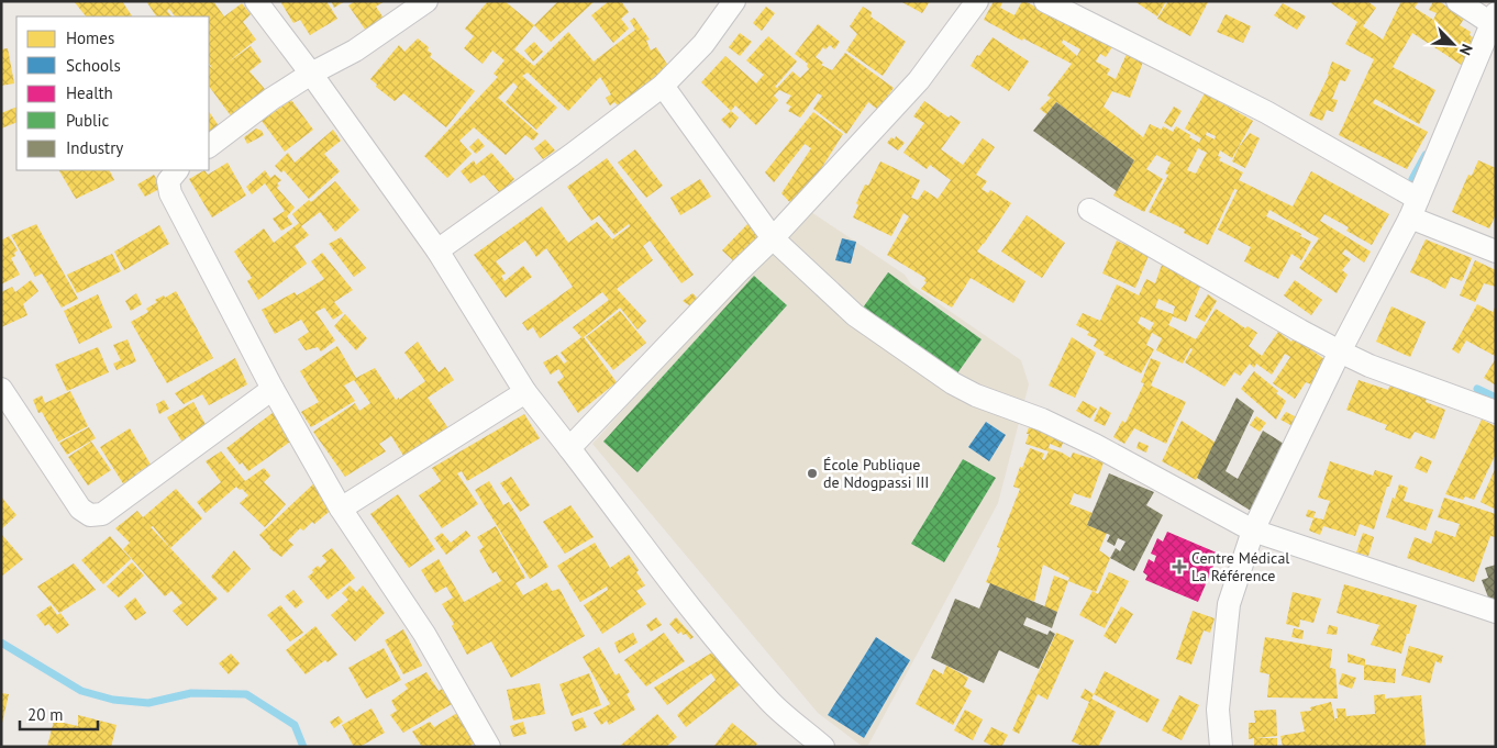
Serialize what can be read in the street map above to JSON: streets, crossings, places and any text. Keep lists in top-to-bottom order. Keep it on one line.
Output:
{"places":{"other":["École Publique de Ndogpassi III"],"health":["Centre Médical La Référence"]},"legend":["Homes","Schools","Health","Public","Industry"],"scale_bar":"20 m","north":"bottom right"}
